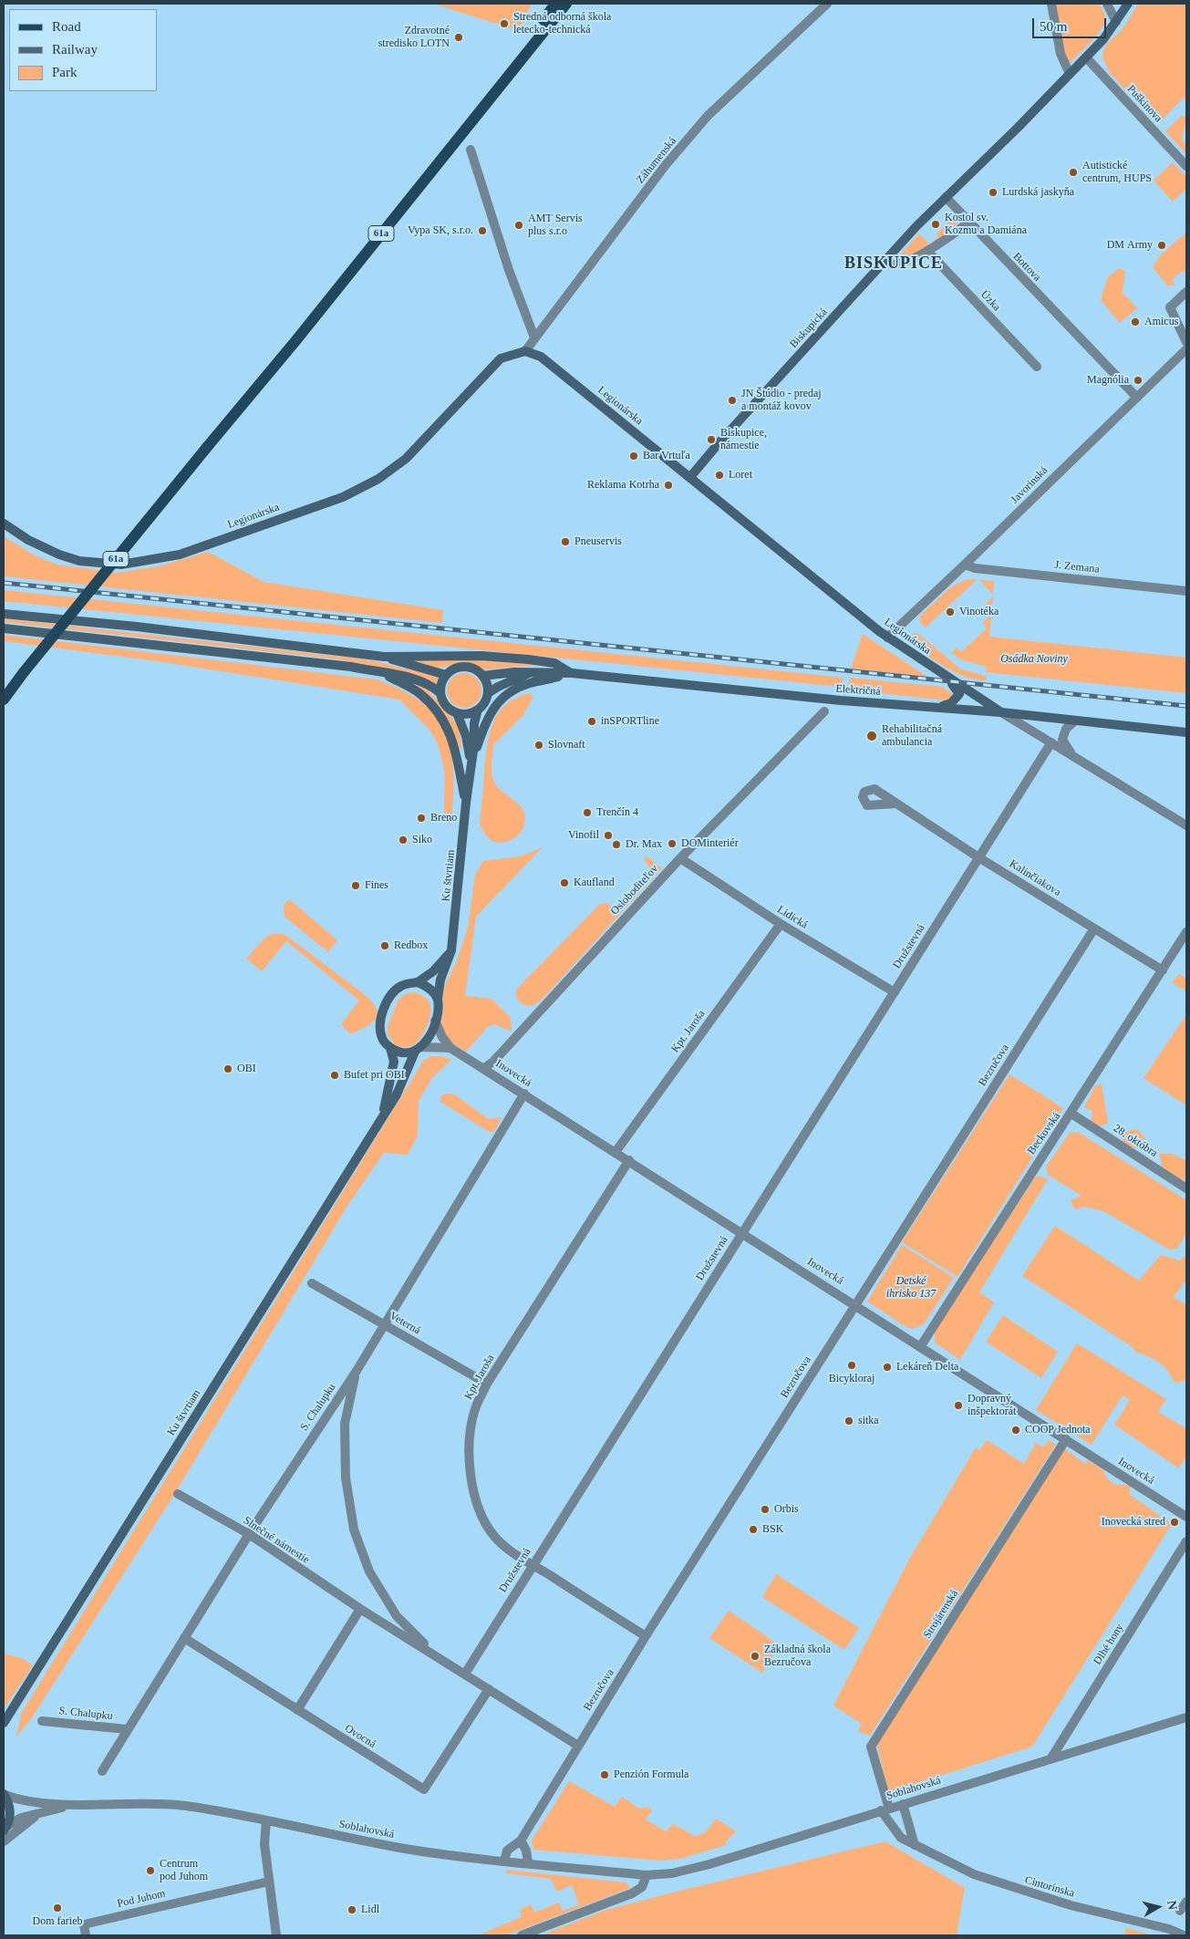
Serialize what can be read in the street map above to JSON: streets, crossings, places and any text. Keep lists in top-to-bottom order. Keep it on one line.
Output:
{"streets":{"main road":["61a"],"street":["Puškinova","Záhumenská","Bottova","Úzka","Biskupická","Legionárska","Javorinská","J. Zemana","Električná","Ku štvrtiam","Kalinčiakova","Osloboditeľov","Lidická","Družstevná","Kpt. Jaroša","Bezručova","Inovecká","Beckovská","28. októbra","Veterná","S. Chalupku","Slnečné námestie","Strojárenská","Dlhé hony","Ovocná","Soblahovská","Cintorínska","Pod Juhom"]},"crossings":[["Puškinova","Biskupická"],["Záhumenská","Legionárska"],["Bottova","Javorinská"],["Biskupická","Legionárska"],["Legionárska","Javorinská"],["Legionárska","Električná"],["Legionárska","Družstevná"],["Javorinská","J. Zemana"],["Električná","Ku štvrtiam"],["Ku štvrtiam","Inovecká"],["Kalinčiakova","Družstevná"],["Kalinčiakova","Bezručova"],["Kalinčiakova","Beckovská"],["Osloboditeľov","Lidická"],["Osloboditeľov","Inovecká"],["Lidická","Družstevná"],["Lidická","Kpt. Jaroša"],["Družstevná","Kpt. Jaroša"],["Družstevná","Inovecká"],["Družstevná","Slnečné námestie"],["Kpt. Jaroša","Bezručova"],["Kpt. Jaroša","Inovecká"],["Kpt. Jaroša","Veterná"],["Bezručova","Inovecká"],["Bezručova","Soblahovská"],["Inovecká","Beckovská"],["Inovecká","S. Chalupku"],["Inovecká","Strojárenská"],["Beckovská","28. októbra"],["Veterná","S. Chalupku"],["S. Chalupku","Slnečné námestie"],["S. Chalupku","Ovocná"],["Strojárenská","Soblahovská"],["Strojárenská","Cintorínska"],["Dlhé hony","Soblahovská"],["Soblahovská","Cintorínska"]],"districts":["BISKUPICE"],"parks":["Osádka Noviny","Detské ihrisko 137"],"places":["Stredná odborná škola letecko-technická","Zdravotné stredisko LOTN","Autistické centrum, HUPS","Lurdská jaskyňa","Kostol sv. Kozmu a Damiána","AMT Servis plus s.r.o","Vypa SK, s.r.o.","DM Army","Amicus","Magnólia","JN Štúdio - predaj a montáž kovov","Biskupice, námestie","Bar Vrtuľa","Loret","Reklama Kotrha","Pneuservis","Vinotéka","inSPORTline","Rehabilitačná ambulancia","Slovnaft","Trenčín 4","Breno","Vinofil","Siko","DOMinteriér","Dr. Max","Kaufland","Fines","Redbox","OBI","Bufet pri OBI","Bicykloraj","Lekáreň Delta","Dopravný inšpektorát","sitka","COOP Jednota","Orbis","Inovecká stred","BSK","Základná škola Bezručova","Penzión Formula","Centrum pod Juhom","Dom farieb","Lidl"],"legend":["Road","Railway","Park"],"scale_bar":"50 m","north":"right"}
